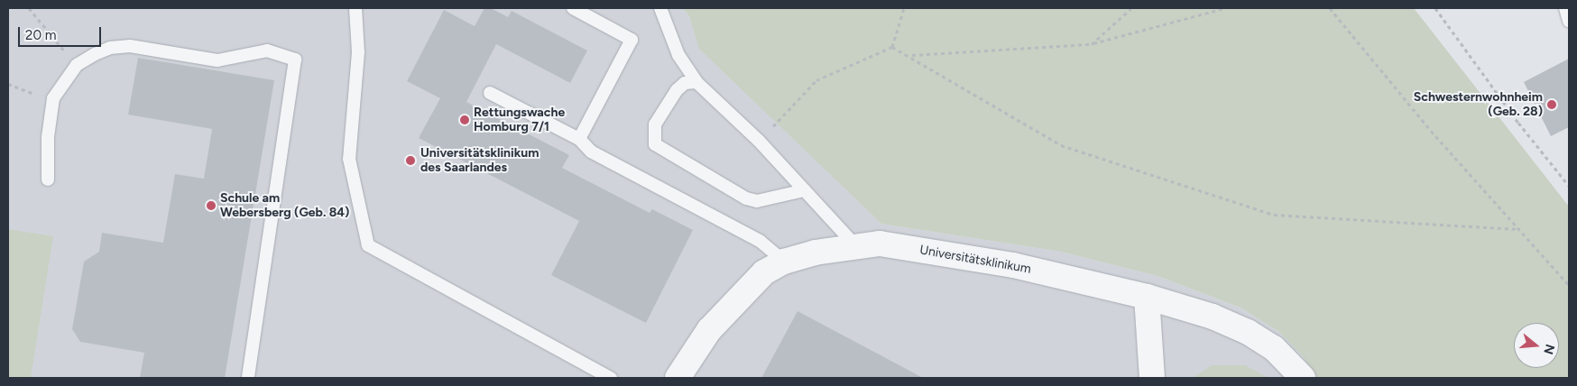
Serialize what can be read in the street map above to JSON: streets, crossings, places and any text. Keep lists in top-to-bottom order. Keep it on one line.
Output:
{"streets":{"street":["Universitätsklinikum"]},"places":["Schwesternwohnheim (Geb. 28)","Rettungswache Homburg 7/1","Universitätsklinikum des Saarlandes","Schule am Webersberg (Geb. 84)"],"scale_bar":"20 m","north":"right"}
